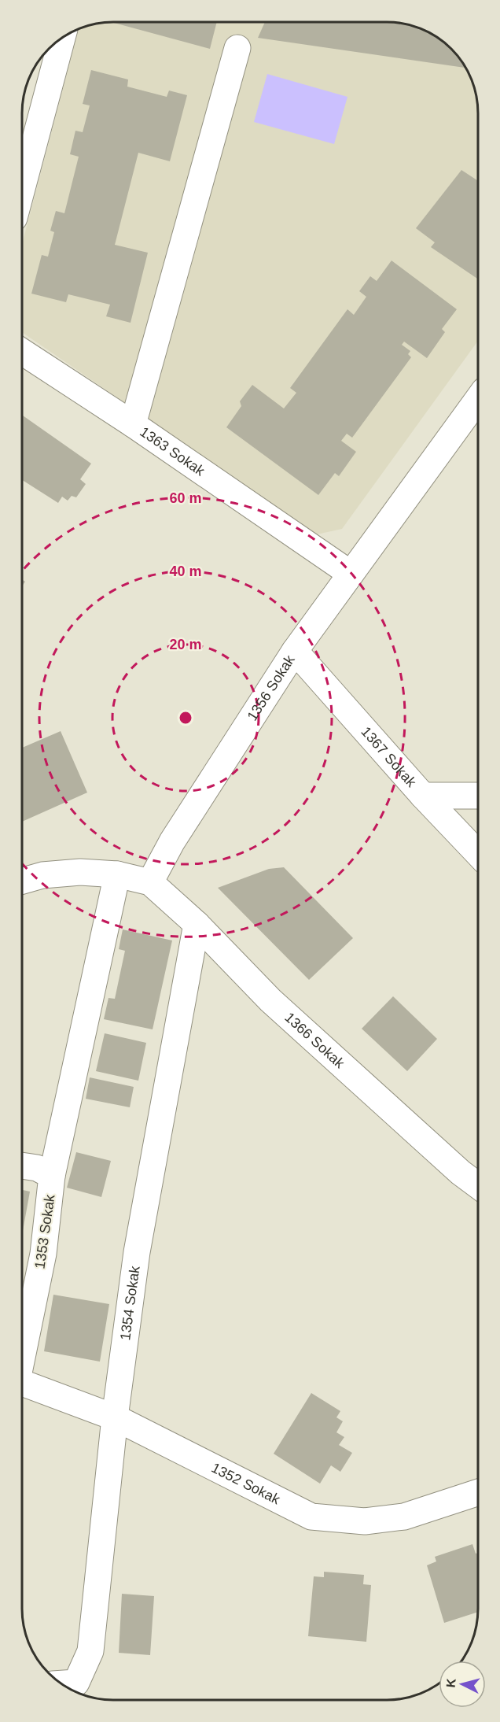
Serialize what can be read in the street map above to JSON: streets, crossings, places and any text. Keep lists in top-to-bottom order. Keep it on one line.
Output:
{"streets":{"street":["1363 Sokak","1356 Sokak","1367 Sokak","1366 Sokak","1353 Sokak","1354 Sokak","1352 Sokak"]},"crossings":[["1363 Sokak","1356 Sokak"],["1356 Sokak","1367 Sokak"],["1356 Sokak","1366 Sokak"],["1366 Sokak","1354 Sokak"],["1354 Sokak","1352 Sokak"]],"north":"left","rings":["60 m","40 m","20 m"]}
